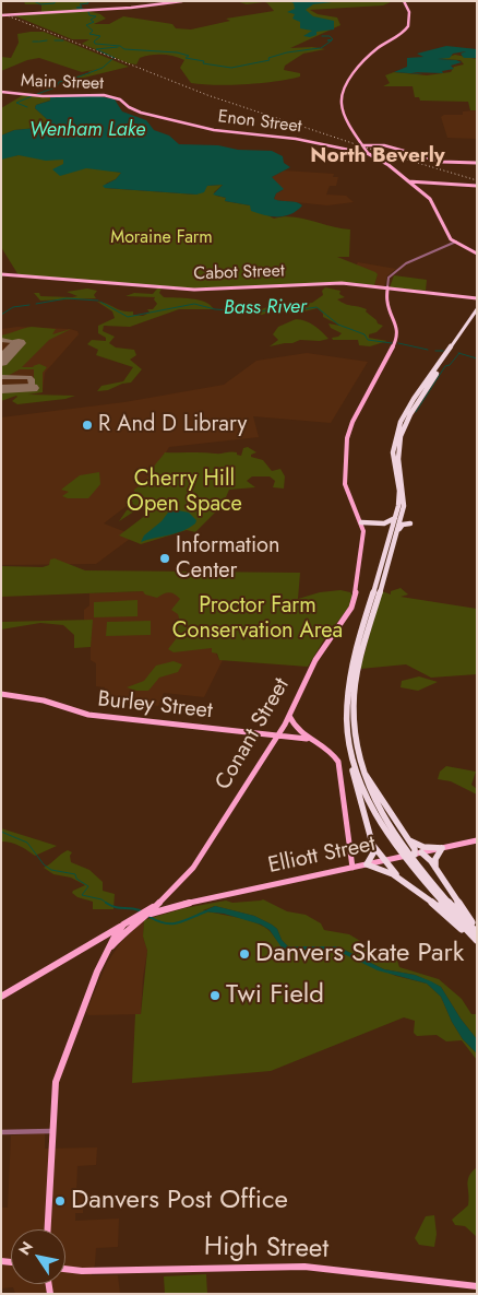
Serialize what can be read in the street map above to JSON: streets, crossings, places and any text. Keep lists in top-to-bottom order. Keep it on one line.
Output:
{"streets":{"main road":["Main Street","Enon Street","Cabot Street","Burley Street","Conant Street","Elliott Street","High Street"]},"crossings":[["Main Street","Enon Street"],["Burley Street","Conant Street"],["Conant Street","Elliott Street"]],"districts":["North Beverly"],"water":["Wenham Lake","Bass River"],"parks":["Moraine Farm","Cherry Hill Open Space","Proctor Farm Conservation Area"],"places":["R And D Library","Information Center","Danvers Skate Park","Twi Field","Danvers Post Office"],"north":"top left"}
